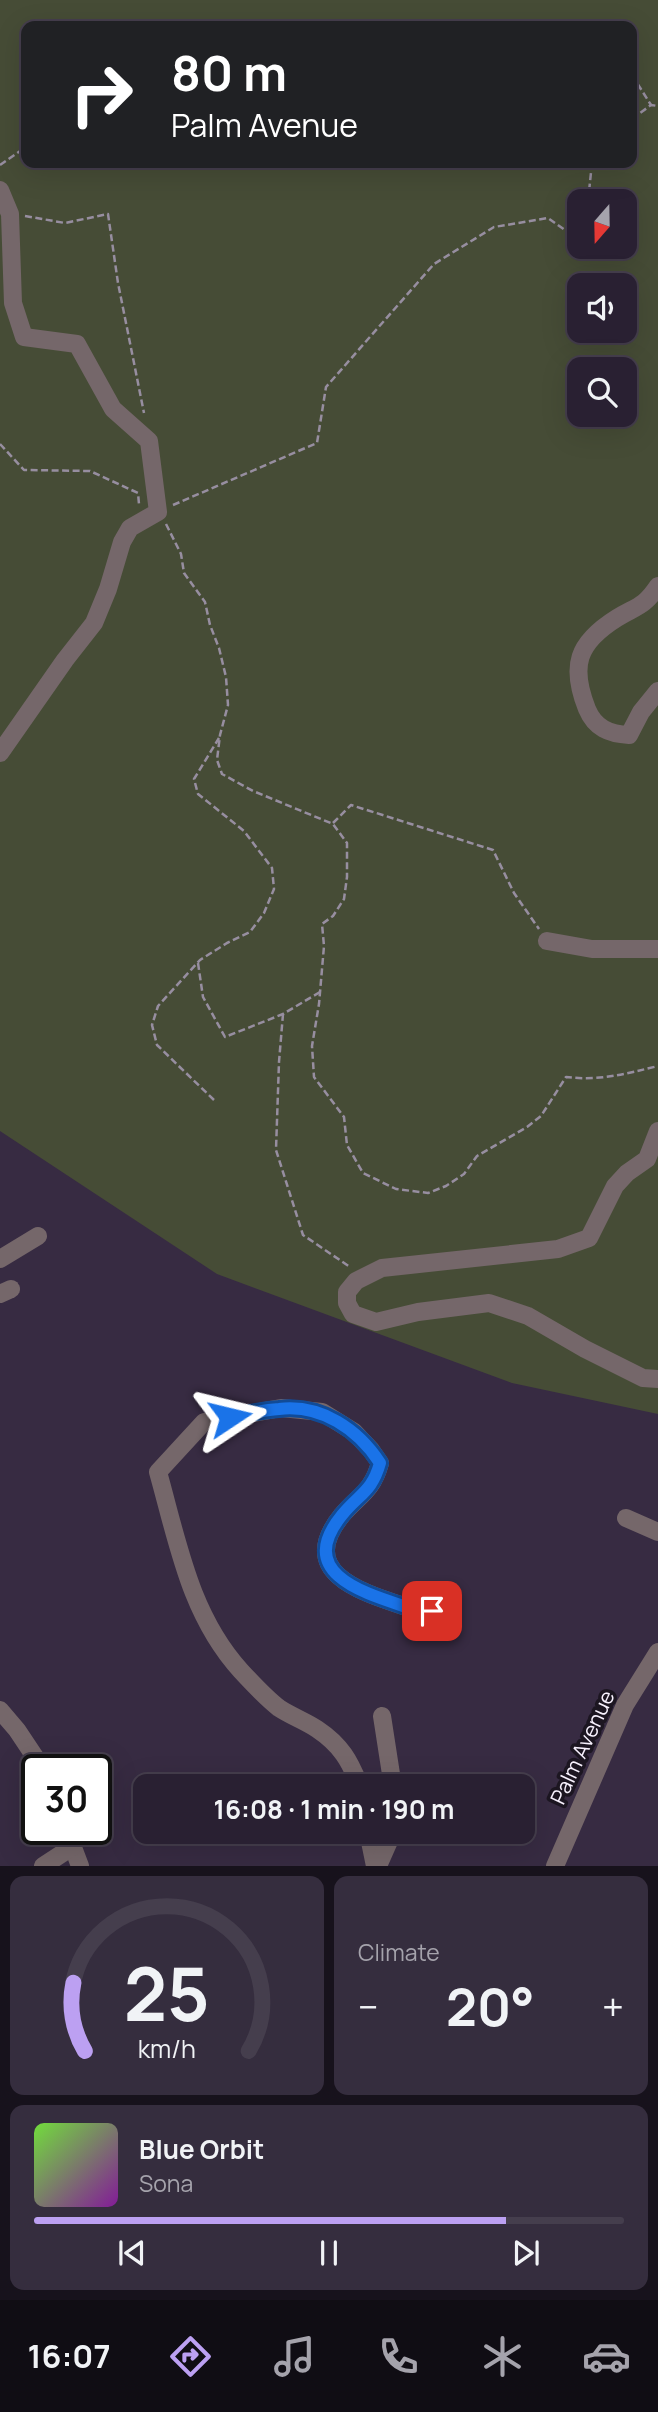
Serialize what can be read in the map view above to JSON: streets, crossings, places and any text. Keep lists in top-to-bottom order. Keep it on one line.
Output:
{"streets":{"street":["Palm Avenue"]},"north":"bottom","page":{"turn":["80 m","Palm Avenue"],"limit":"30","trip":"16:08 · 1 min · 190 m","tile":"Climate","heat":["−","20°","+"],"song":["Blue Orbit","Sona"],"tabs":"16:07","gauge":["25","km/h"]}}
